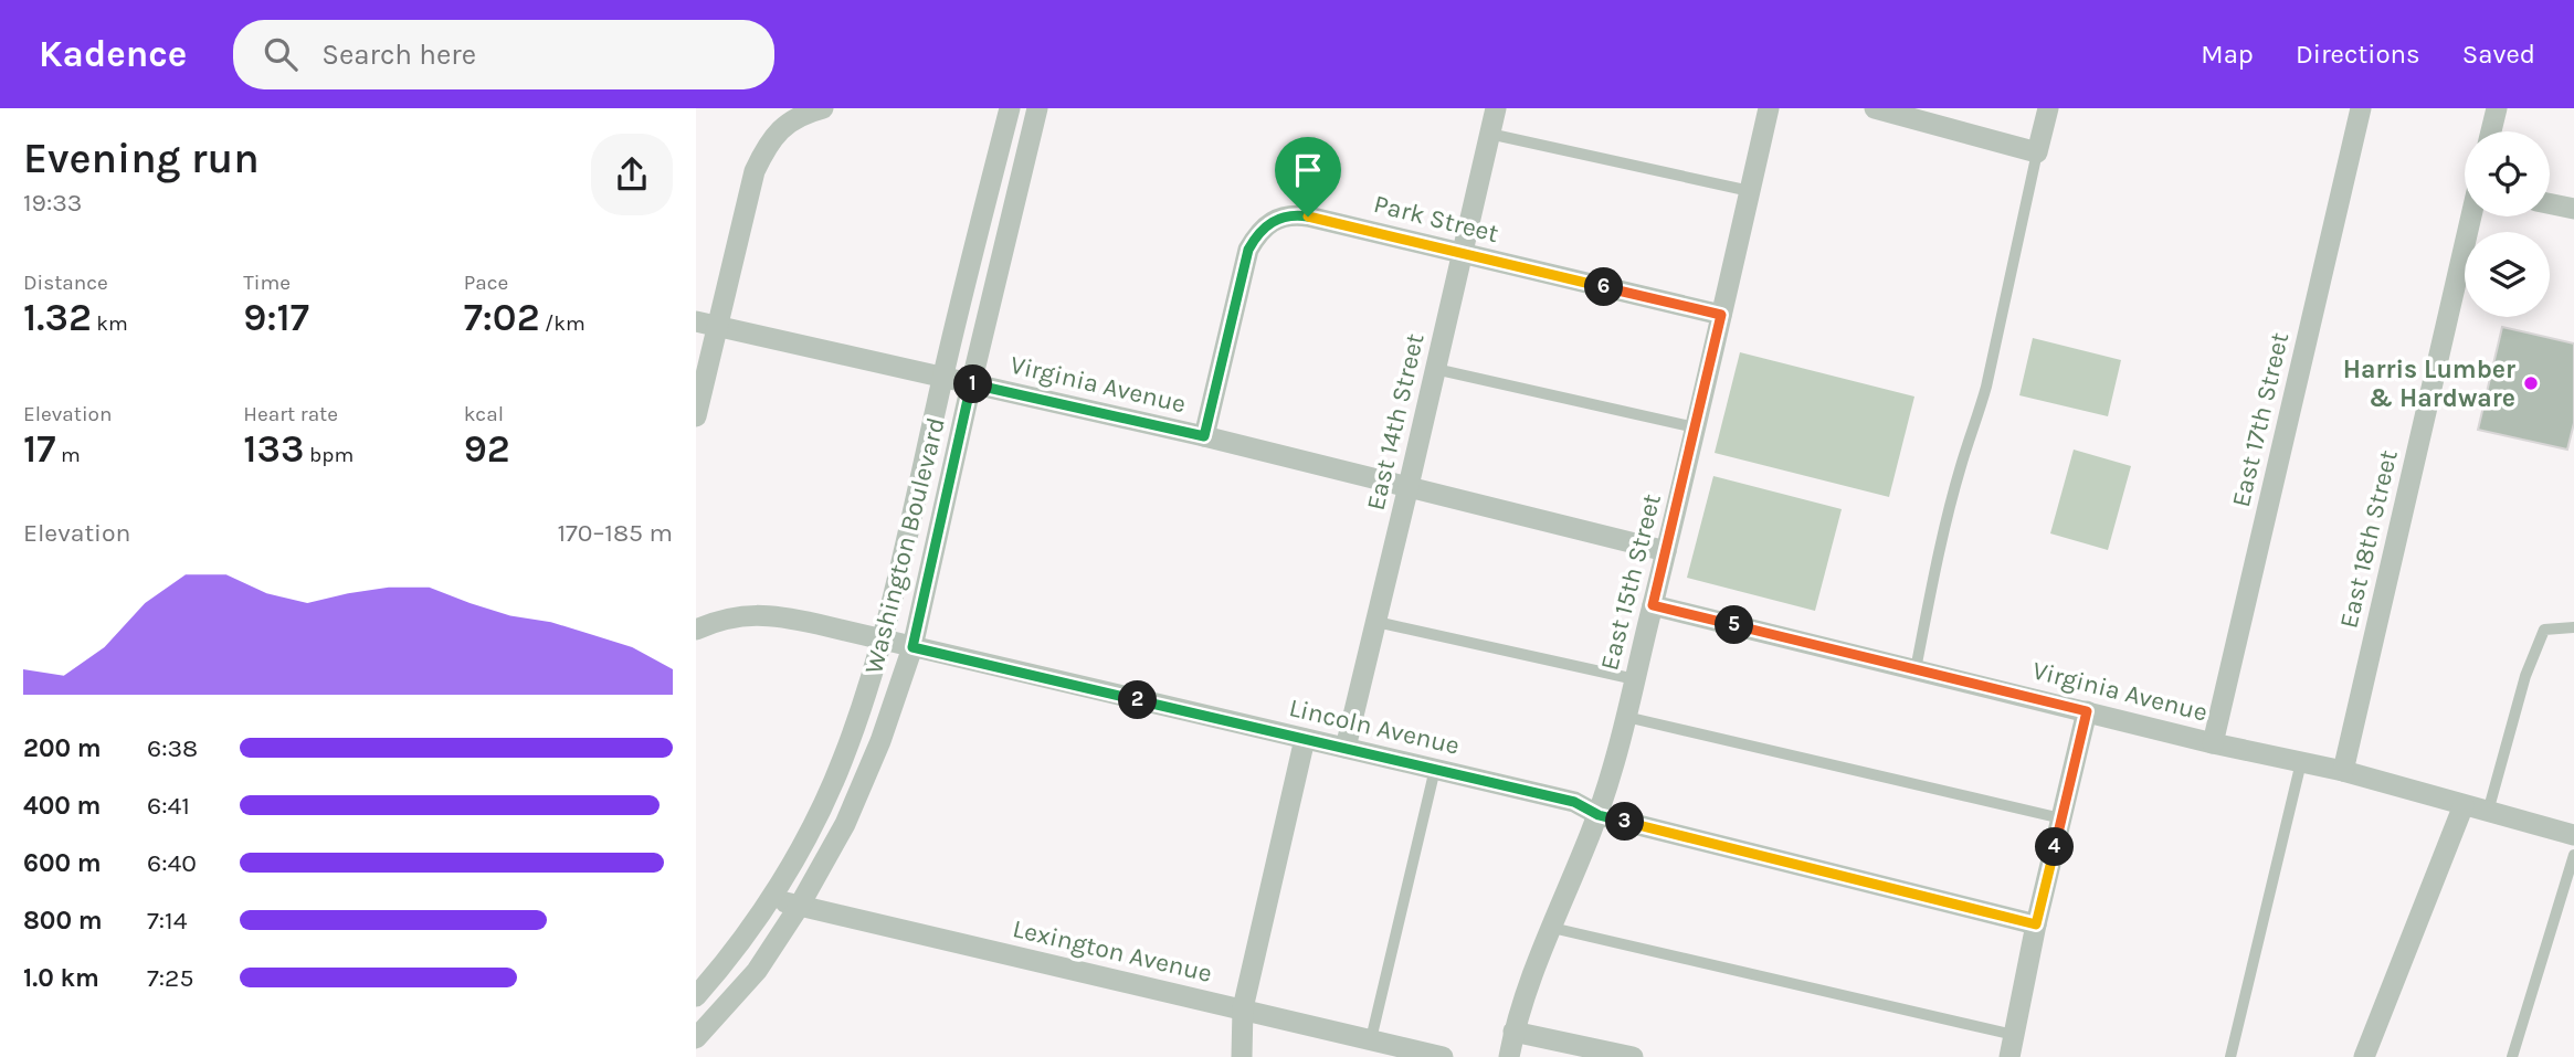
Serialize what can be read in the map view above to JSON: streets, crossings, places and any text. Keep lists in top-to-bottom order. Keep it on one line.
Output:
{"streets":{"street":["Park Street","Virginia Avenue","East 17th Street","East 14th Street","East 18th Street","Washington Boulevard","East 15th Street","Lincoln Avenue","Lexington Avenue"]},"crossings":[["Park Street","Virginia Avenue"],["Park Street","East 14th Street"],["Park Street","East 15th Street"],["Virginia Avenue","East 17th Street"],["Virginia Avenue","East 14th Street"],["Virginia Avenue","East 18th Street"],["Virginia Avenue","Washington Boulevard"],["Virginia Avenue","East 15th Street"],["East 14th Street","Lincoln Avenue"],["Washington Boulevard","Lincoln Avenue"],["Washington Boulevard","Lexington Avenue"],["East 15th Street","Lincoln Avenue"]],"places":["Harris Lumber & Hardware"],"page":{"header":"Kadence","search":"Search here","nav":["Map","Directions","Saved"],"heading":["Evening run","19:33"],"stats":[["Distance","1.32 km"],["Time","9:17"],["Pace","7:02 /km"],["Elevation","17 m"],["Heart rate","133 bpm"],["kcal","92"]],"pins":["6","1","5","2","3","4"],"chart":["Elevation","170–185 m"],"list":[{"name":"200 m","note":"6:38"},{"name":"400 m","note":"6:41"},{"name":"600 m","note":"6:40"},{"name":"800 m","note":"7:14"},{"name":"1.0 km","note":"7:25"}]}}
